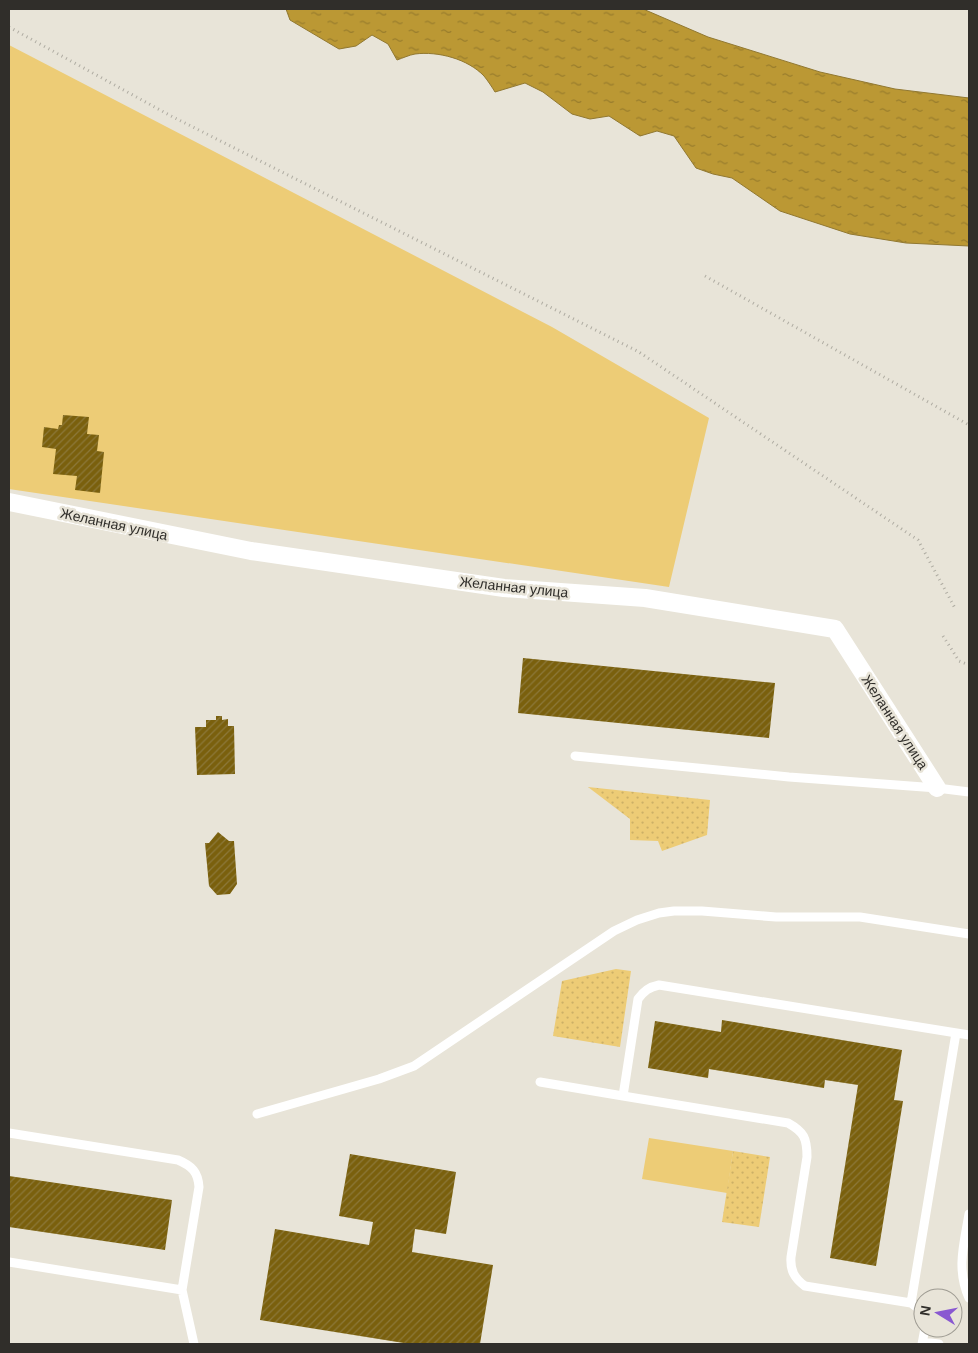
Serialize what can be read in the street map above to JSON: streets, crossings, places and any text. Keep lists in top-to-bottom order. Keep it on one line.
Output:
{"streets":{"street":["Желанная улица"]},"north":"left"}
